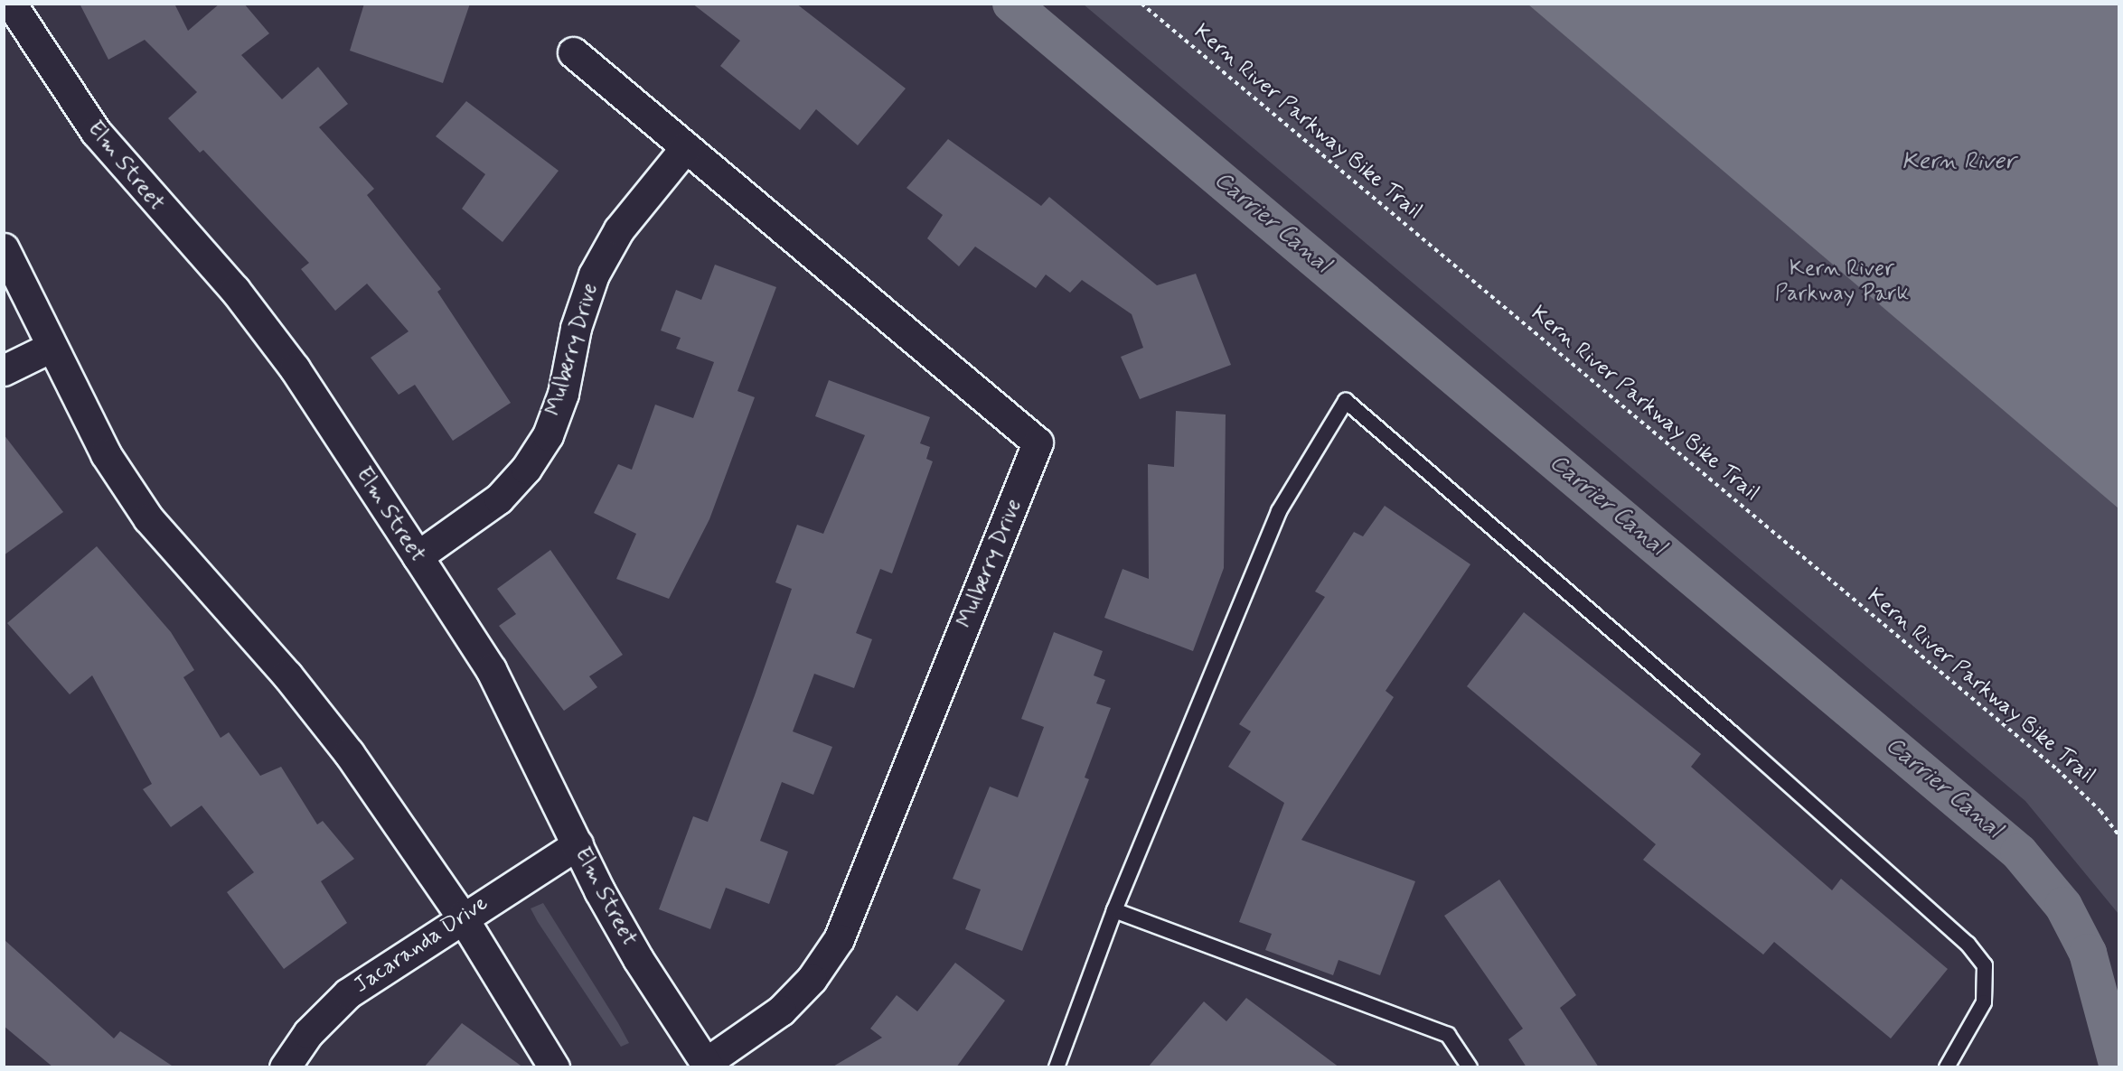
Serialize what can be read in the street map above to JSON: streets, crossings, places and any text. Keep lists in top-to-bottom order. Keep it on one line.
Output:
{"streets":{"street":["Elm Street","Mulberry Drive","Jacaranda Drive"],"path":["Kern River Parkway Bike Trail"]},"crossings":[["Elm Street","Mulberry Drive"],["Elm Street","Jacaranda Drive"]],"water":["Kern River","Carrier Canal"],"parks":["Kern River Parkway Park"]}
